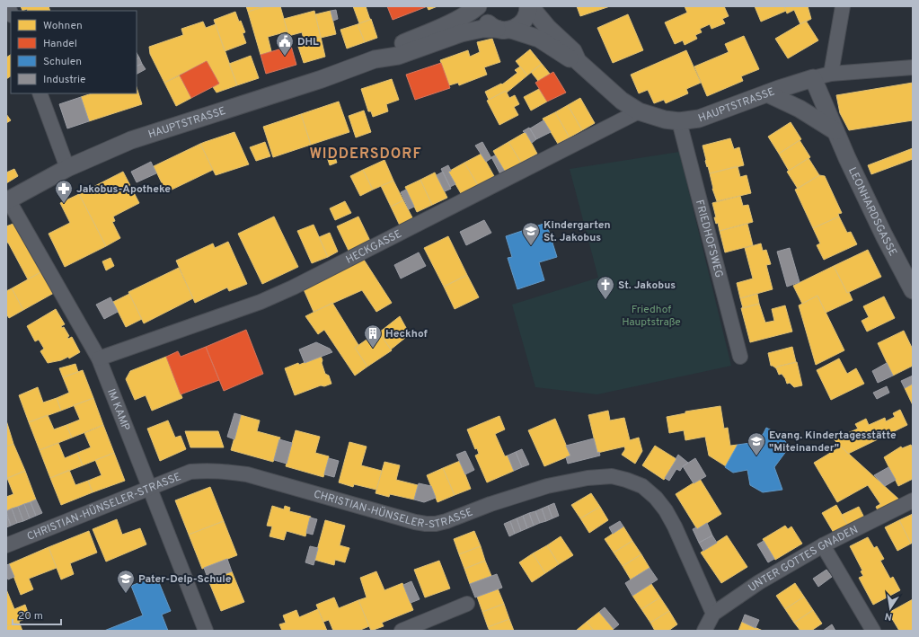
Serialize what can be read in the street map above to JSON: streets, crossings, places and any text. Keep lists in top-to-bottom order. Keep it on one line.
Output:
{"streets":{"street":["HAUPTSTRASSE","LEONHARDSGASSE","FRIEDHOFSWEG","HECKGASSE","IM KAMP","CHRISTIAN-HÜNSELER-STRASSE","UNTER GOTTES GNADEN"]},"crossings":[["HAUPTSTRASSE","LEONHARDSGASSE"],["HAUPTSTRASSE","FRIEDHOFSWEG"],["HAUPTSTRASSE","HECKGASSE"],["HAUPTSTRASSE","IM KAMP"],["HECKGASSE","IM KAMP"],["IM KAMP","CHRISTIAN-HÜNSELER-STRASSE"],["CHRISTIAN-HÜNSELER-STRASSE","UNTER GOTTES GNADEN"]],"districts":["WIDDERSDORF"],"parks":["Friedhof Hauptstraße"],"places":{"public building":["DHL"],"pharmacy":["Jakobus-Apotheke"],"school or university":["Kindergarten St. Jakobus","Evang. Kindertagesstätte \"Miteinander\"","Pater-Delp-Schule"],"church":["St. Jakobus"],"building":["Heckhof"]},"legend":["Wohnen","Handel","Schulen","Industrie"],"scale_bar":"20 m","north":"bottom"}
